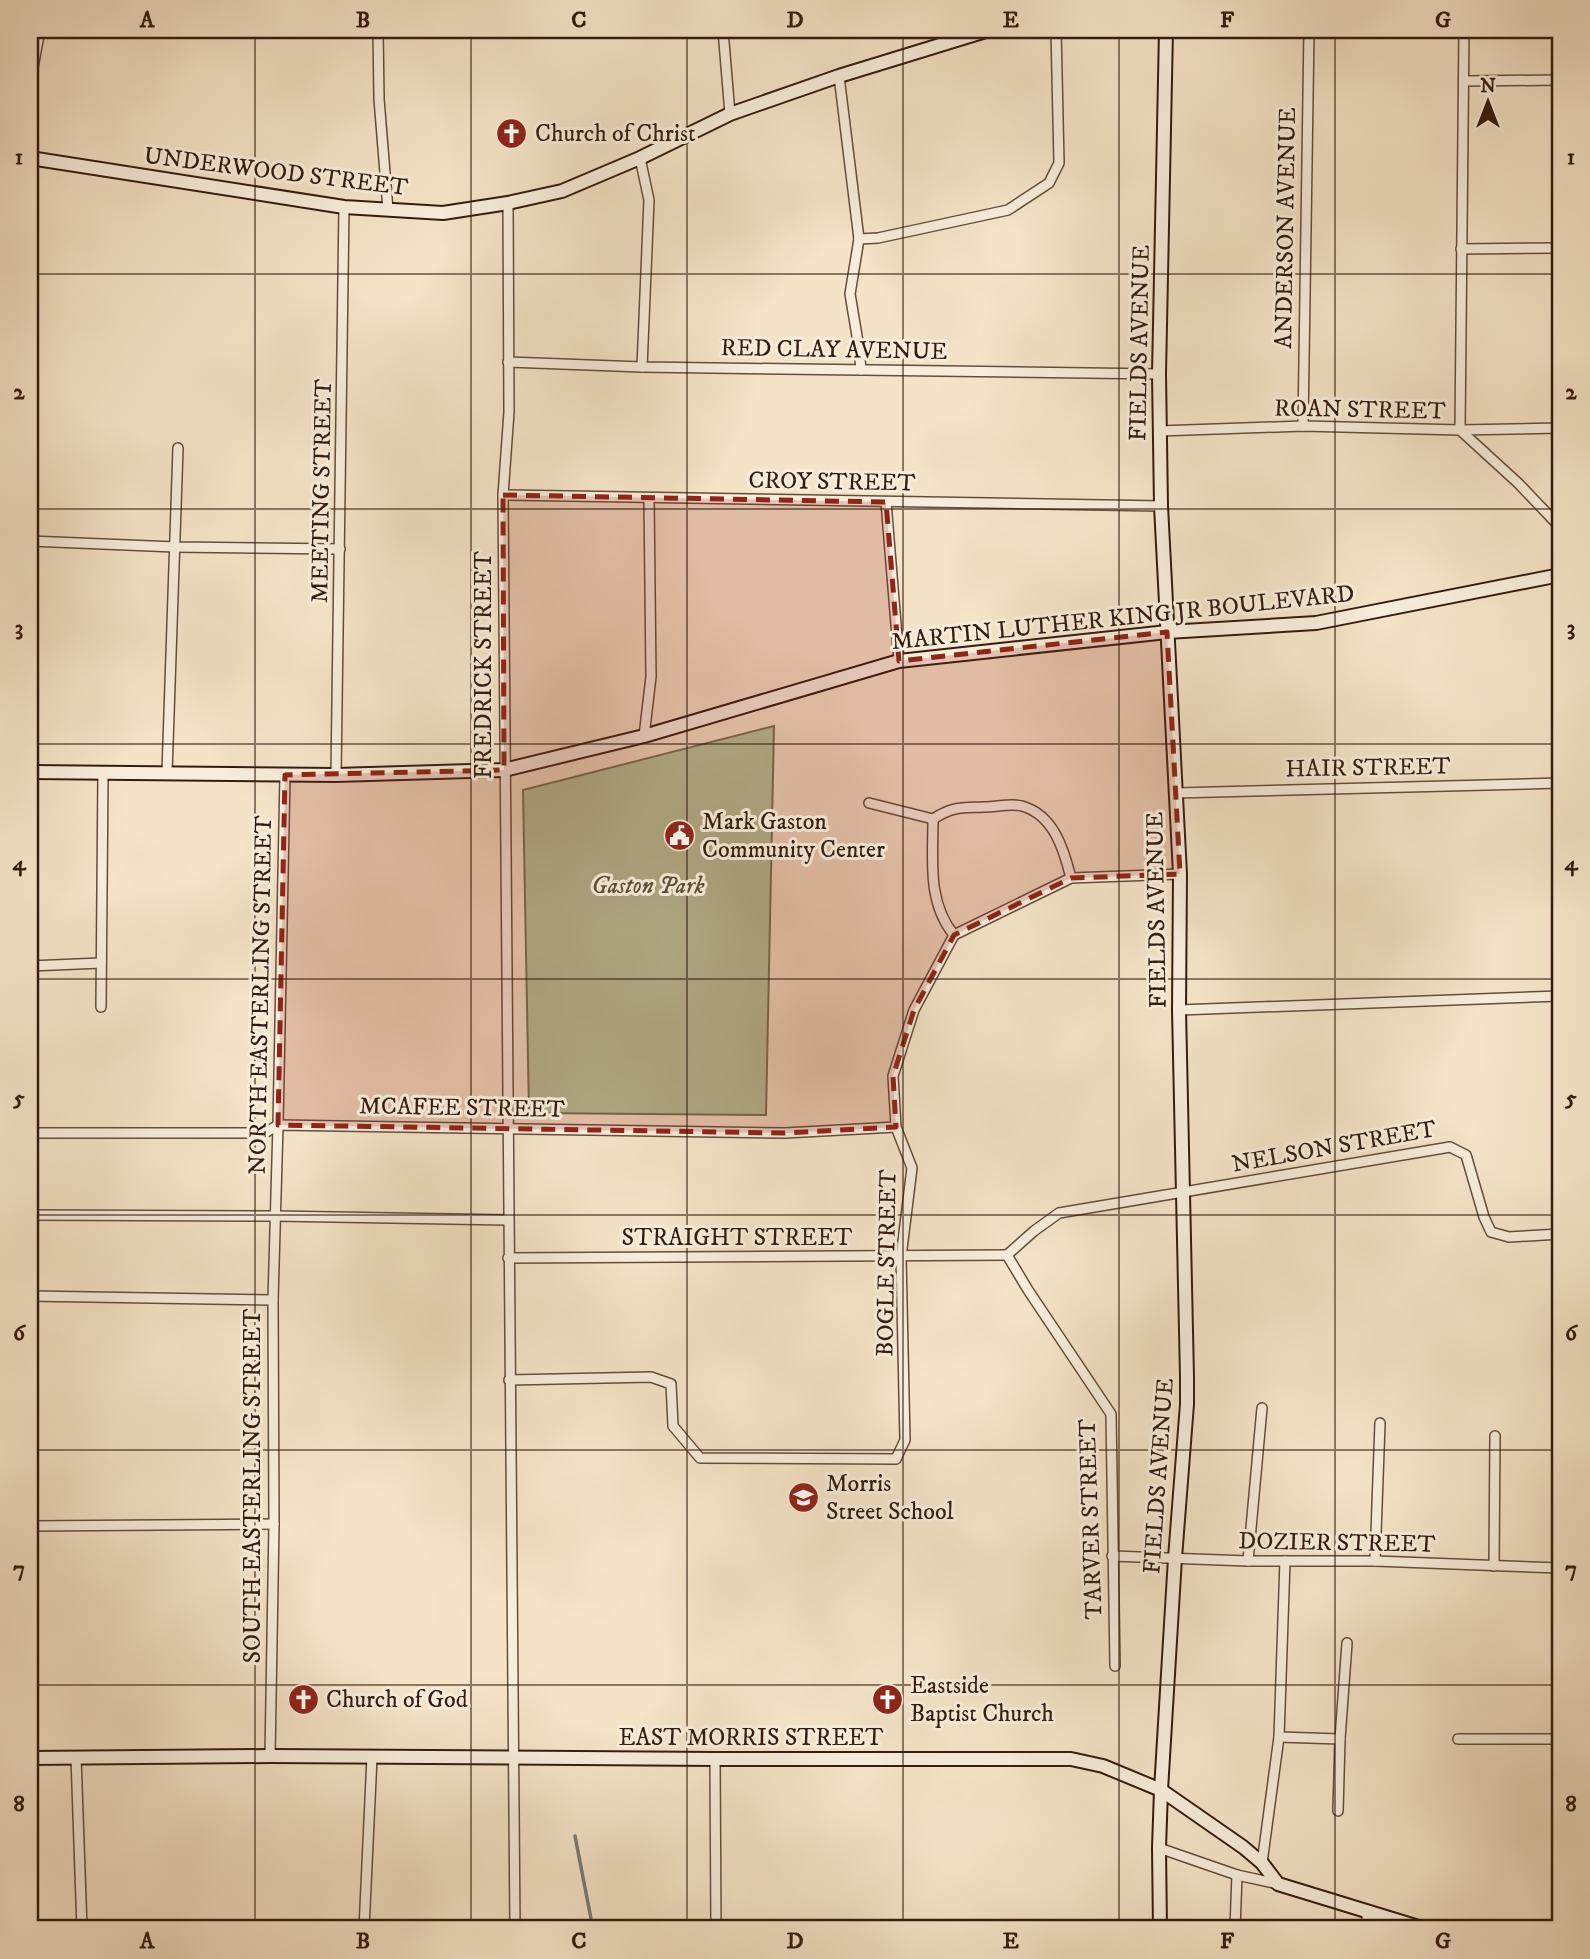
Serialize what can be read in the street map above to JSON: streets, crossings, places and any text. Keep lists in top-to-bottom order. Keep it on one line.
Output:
{"streets":{"street":["UNDERWOOD STREET","ANDERSON AVENUE","FIELDS AVENUE","RED CLAY AVENUE","ROAN STREET","CROY STREET","MEETING STREET","MARTIN LUTHER KING JR BOULEVARD","FREDRICK STREET","HAIR STREET","NORTH EASTERLING STREET","MCAFEE STREET","NELSON STREET","STRAIGHT STREET","BOGLE STREET","SOUTH EASTERLING STREET","TARVER STREET","DOZIER STREET","EAST MORRIS STREET"]},"crossings":[["UNDERWOOD STREET","MEETING STREET"],["UNDERWOOD STREET","FREDRICK STREET"],["ANDERSON AVENUE","ROAN STREET"],["FIELDS AVENUE","RED CLAY AVENUE"],["FIELDS AVENUE","ROAN STREET"],["FIELDS AVENUE","CROY STREET"],["FIELDS AVENUE","MARTIN LUTHER KING JR BOULEVARD"],["FIELDS AVENUE","HAIR STREET"],["FIELDS AVENUE","NELSON STREET"],["FIELDS AVENUE","DOZIER STREET"],["FIELDS AVENUE","EAST MORRIS STREET"],["RED CLAY AVENUE","FREDRICK STREET"],["CROY STREET","FREDRICK STREET"],["MEETING STREET","MARTIN LUTHER KING JR BOULEVARD"],["MARTIN LUTHER KING JR BOULEVARD","FREDRICK STREET"],["MARTIN LUTHER KING JR BOULEVARD","NORTH EASTERLING STREET"],["FREDRICK STREET","MCAFEE STREET"],["FREDRICK STREET","STRAIGHT STREET"],["FREDRICK STREET","BOGLE STREET"],["FREDRICK STREET","EAST MORRIS STREET"],["NORTH EASTERLING STREET","MCAFEE STREET"],["NORTH EASTERLING STREET","SOUTH EASTERLING STREET"],["MCAFEE STREET","BOGLE STREET"],["STRAIGHT STREET","BOGLE STREET"],["STRAIGHT STREET","TARVER STREET"],["SOUTH EASTERLING STREET","EAST MORRIS STREET"],["TARVER STREET","DOZIER STREET"]],"parks":["Gaston Park"],"places":{"church":["Church of Christ","Church of God","Eastside Baptist Church"],"public building":["Mark Gaston Community Center"],"school or university":["Morris Street School"]},"north":"top","grid":{"columns":["A","B","C","D","E","F","G"],"rows":["1","2","3","4","5","6","7","8"]}}
